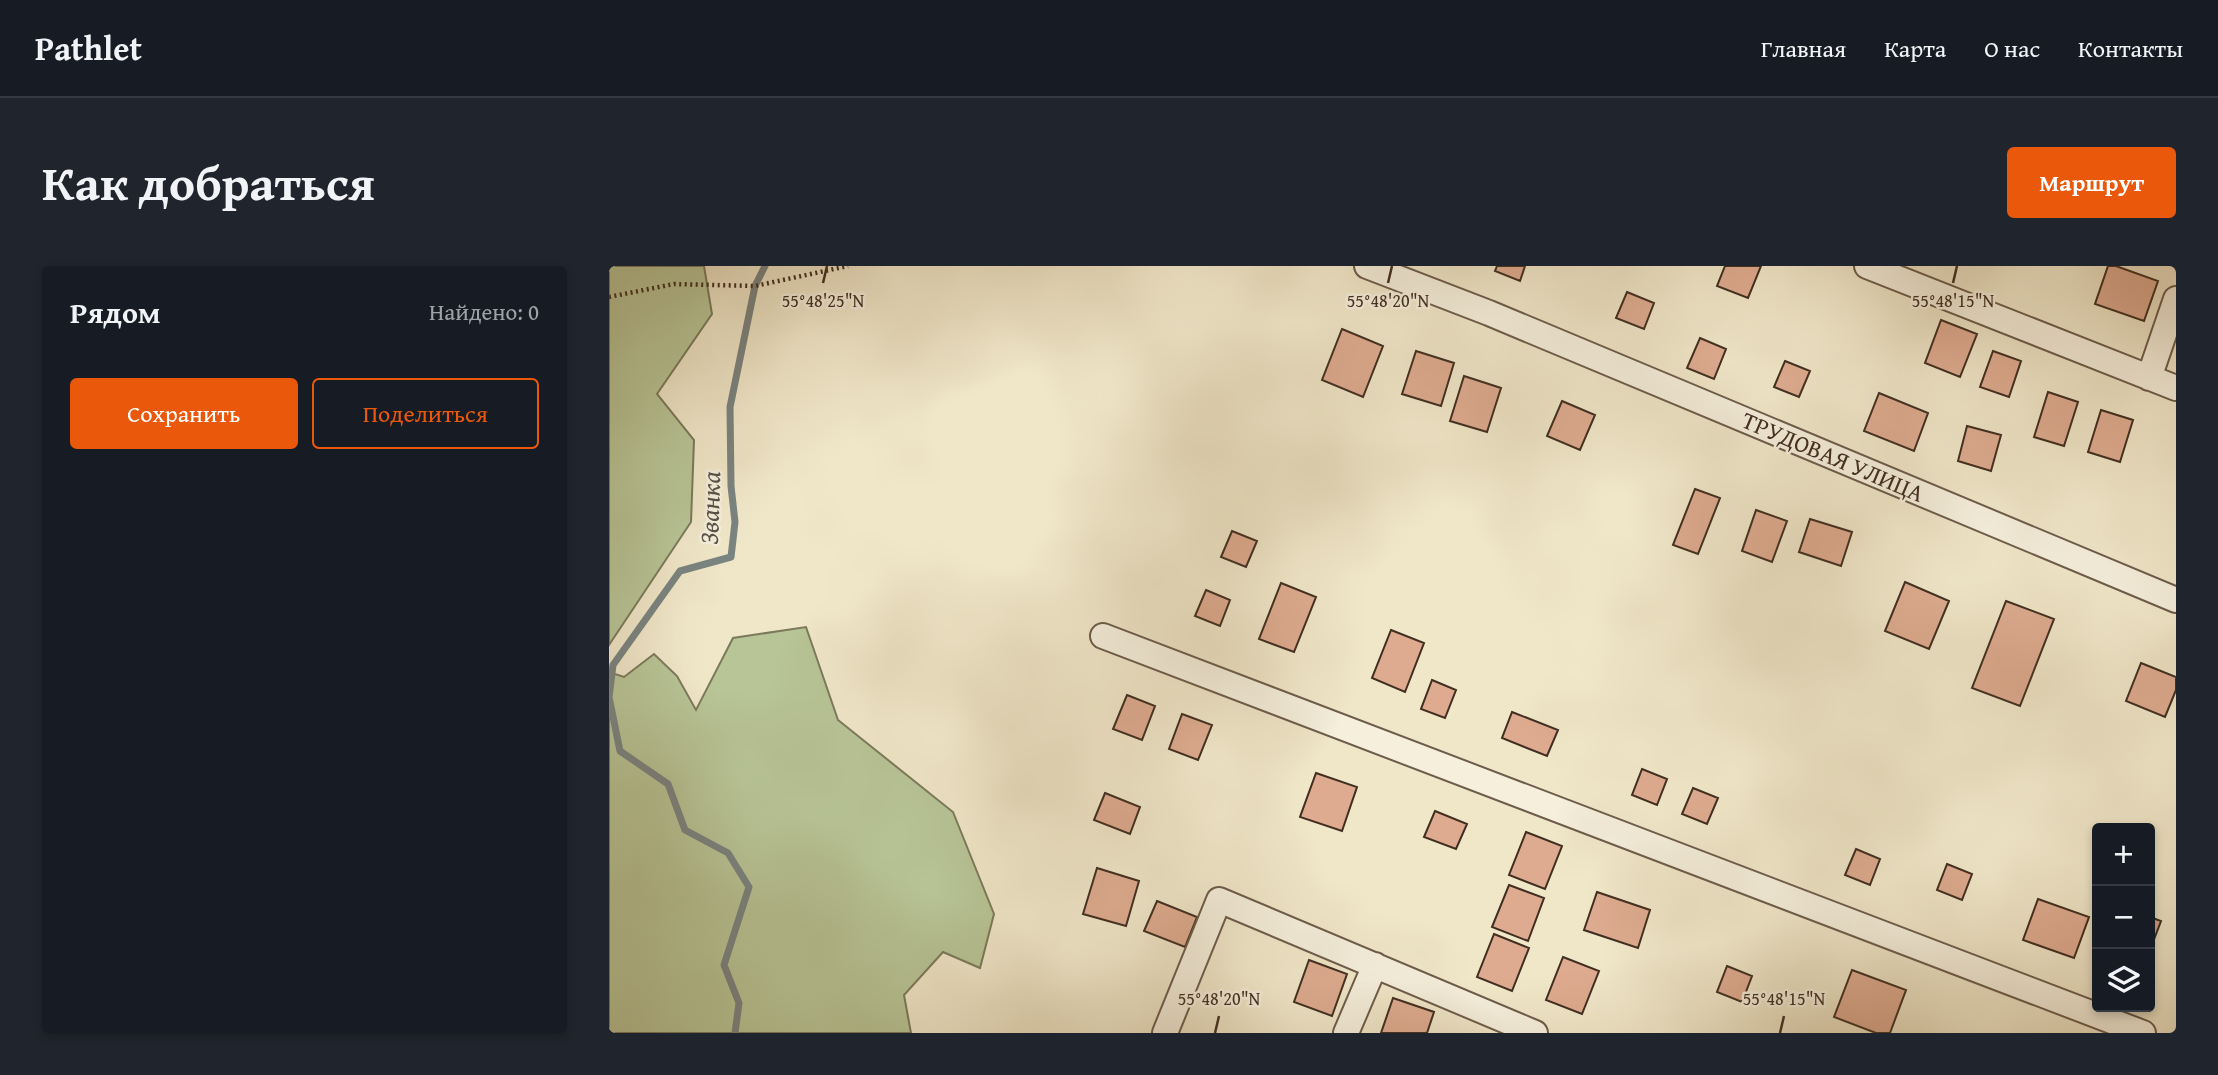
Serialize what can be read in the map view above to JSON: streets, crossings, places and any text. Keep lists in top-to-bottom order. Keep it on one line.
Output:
{"streets":{"street":["ТРУДОВАЯ УЛИЦА"]},"water":["Званка"],"page":{"header":"Pathlet","nav":["Главная","Карта","О нас","Контакты"],"title":"Как добраться","buttons":["Маршрут",["Сохранить","Поделиться"]],"heading":["Рядом","Найдено: 0"],"map_buttons":["+","−"]},"coordinates":["55°48'25\"N","55°48'20\"N","55°48'15\"N"]}
